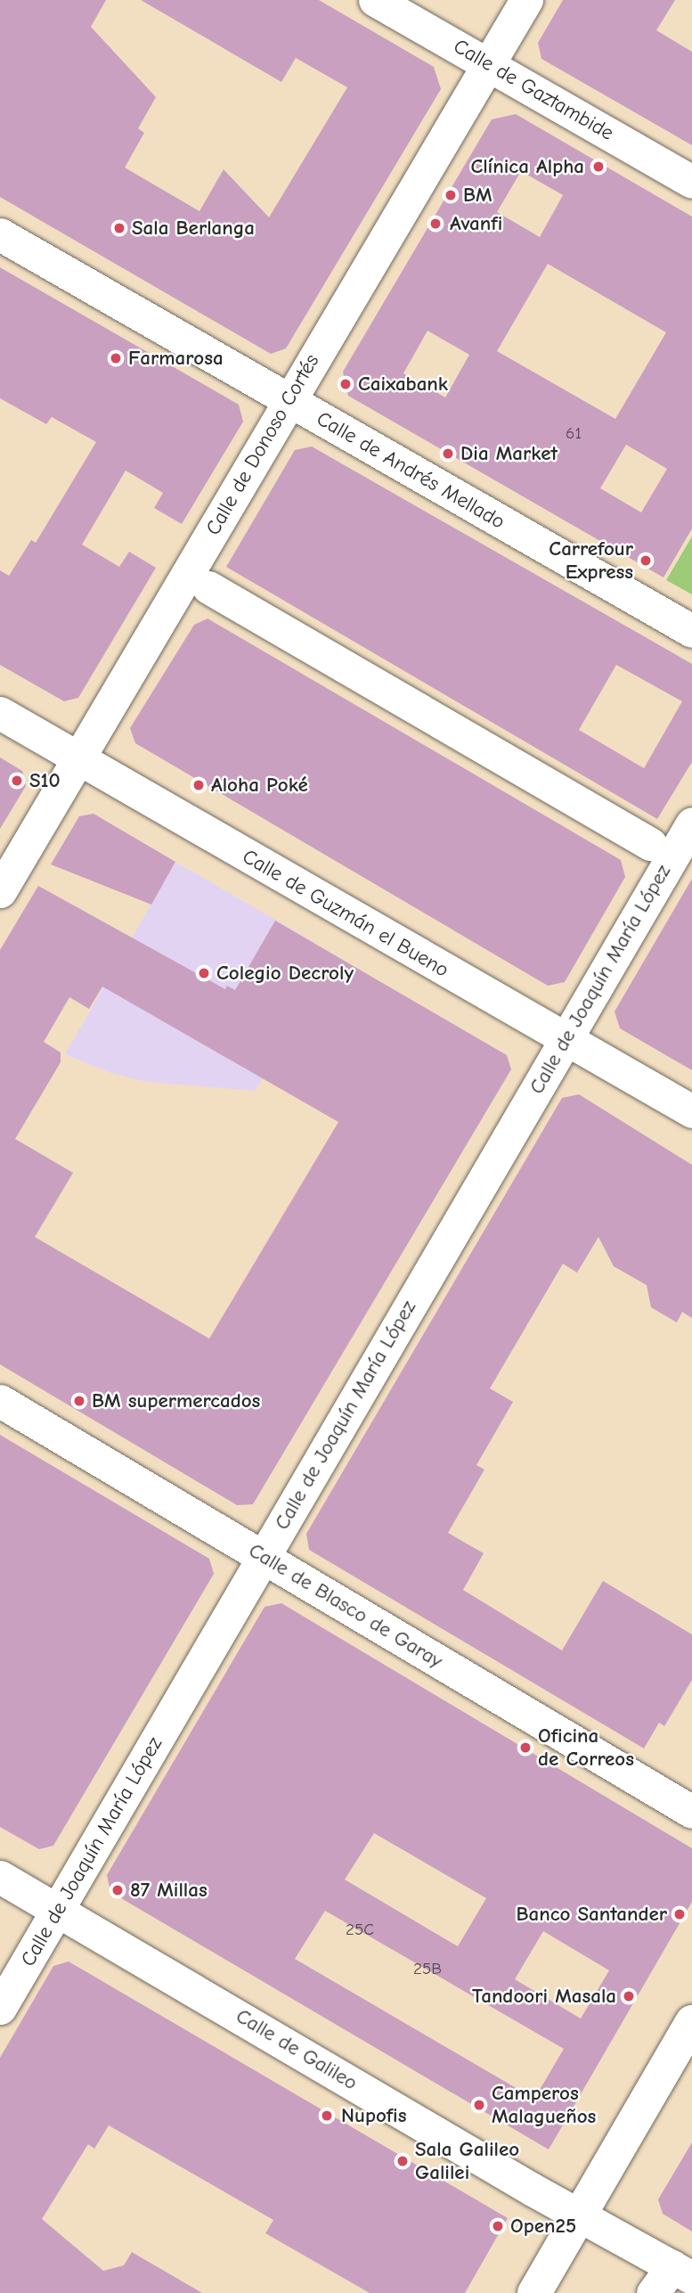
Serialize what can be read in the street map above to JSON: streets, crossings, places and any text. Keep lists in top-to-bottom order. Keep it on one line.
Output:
{"streets":{"street":["Calle de Gaztambide","Calle de Donoso Cortés","Calle de Andrés Mellado","Calle de Guzmán el Bueno","Calle de Joaquín María López","Calle de Blasco de Garay","Calle de Galileo"]},"crossings":[["Calle de Gaztambide","Calle de Donoso Cortés"],["Calle de Donoso Cortés","Calle de Andrés Mellado"],["Calle de Donoso Cortés","Calle de Guzmán el Bueno"],["Calle de Guzmán el Bueno","Calle de Joaquín María López"],["Calle de Joaquín María López","Calle de Blasco de Garay"],["Calle de Joaquín María López","Calle de Galileo"]],"places":["Clínica Alpha","BM","Avanfi","Sala Berlanga","Farmarosa","Caixabank","Dia Market","Carrefour Express","S10","Aloha Poké","Colegio Decroly","BM supermercados","Oficina de Correos","87 Millas","Banco Santander","Tandoori Masala","Camperos Malagueños","Nupofis","Sala Galileo Galilei","Open25"],"house_numbers":["61","25C","25B"]}
